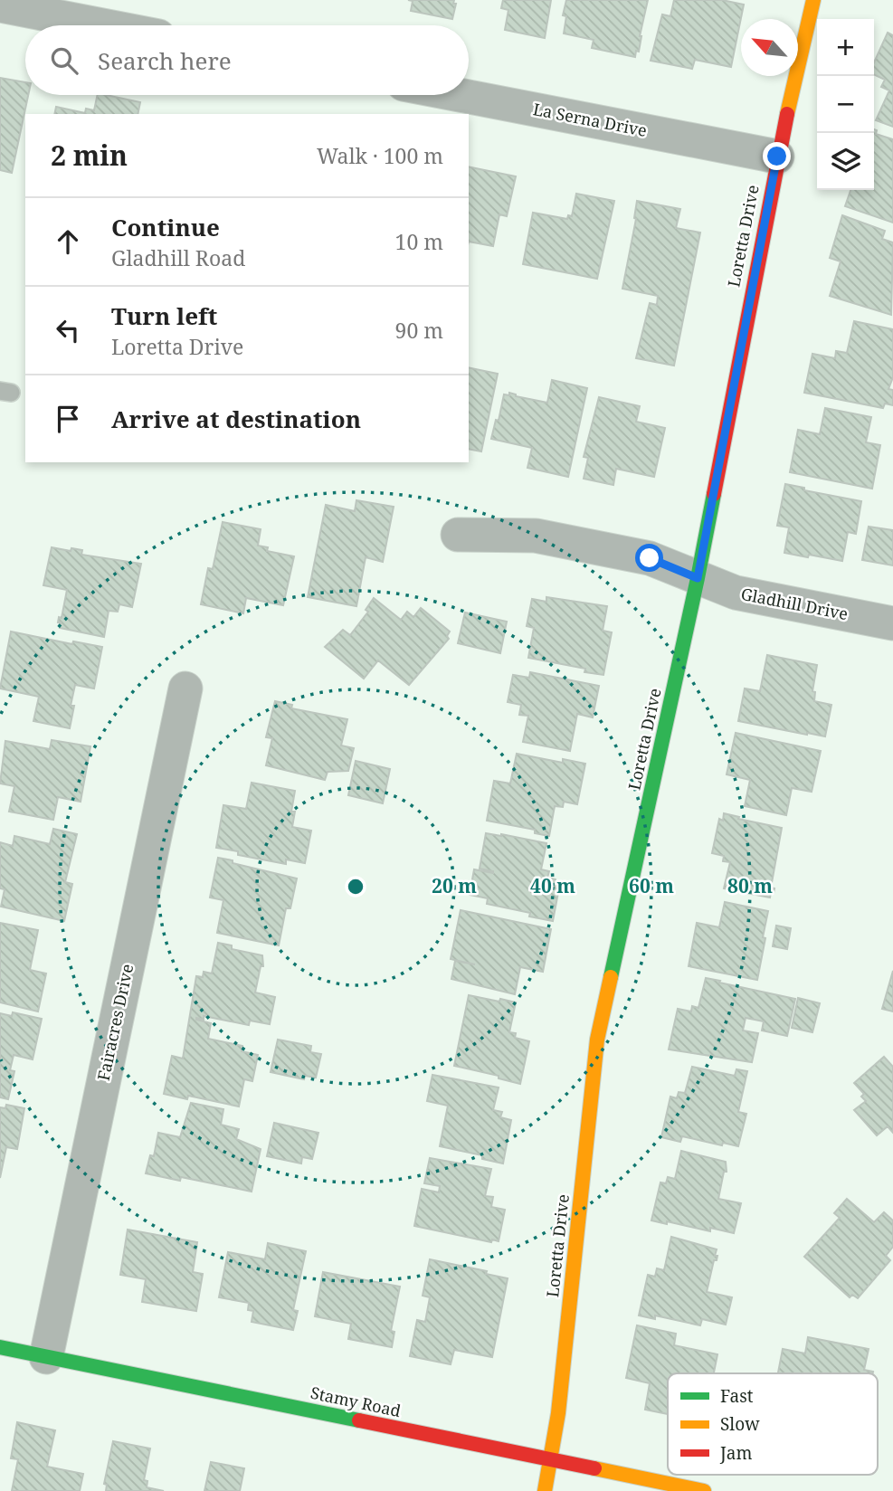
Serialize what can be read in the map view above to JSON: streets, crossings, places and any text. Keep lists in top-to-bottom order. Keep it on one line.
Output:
{"streets":{"street":["La Serna Drive","Loretta Drive","Gladhill Drive","Fairacres Drive","Stamy Road"]},"crossings":[["La Serna Drive","Loretta Drive"],["Loretta Drive","Gladhill Drive"],["Loretta Drive","Stamy Road"],["Fairacres Drive","Stamy Road"]],"legend":["Fast","Slow","Jam"],"north":"top left","page":{"map_buttons":["+","−"],"search":"Search here","heading":["2 min","Walk · 100 m"],"list":[["Continue","Gladhill Road","10 m"],["Turn left","Loretta Drive","90 m"],"Arrive at destination"]},"rings":["20 m","40 m","60 m","80 m"]}
